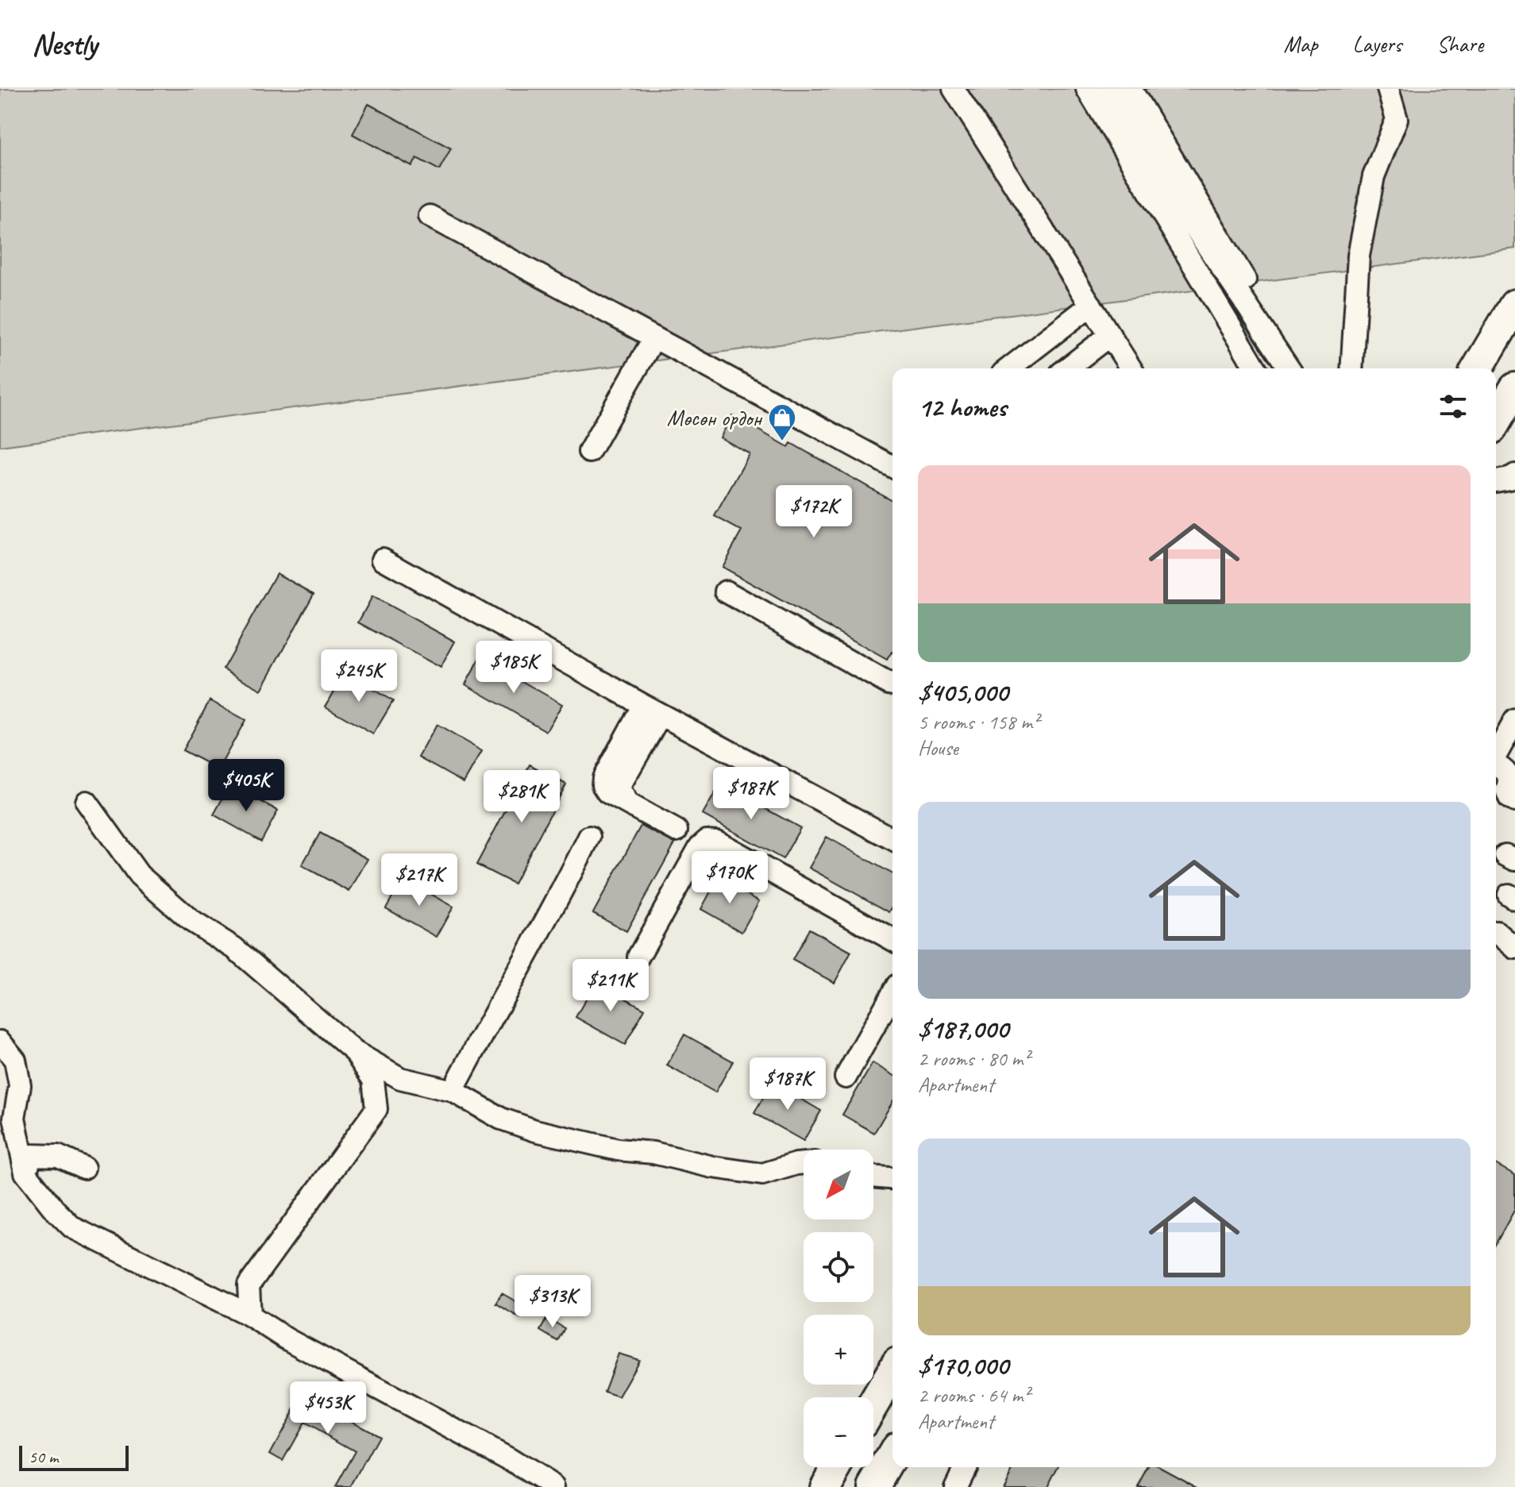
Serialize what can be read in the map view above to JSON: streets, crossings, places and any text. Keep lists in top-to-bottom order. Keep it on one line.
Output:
{"places":{"shop":["Мөсөн ордон"]},"scale_bar":"50 m","north":"bottom left","page":{"header":"Nestly","nav":["Map","Layers","Share"],"heading":"12 homes","list":[{"name":"$405,000","note":"5 rooms · 158 m² · House"},{"name":"$187,000","note":"2 rooms · 80 m² · Apartment"},{"name":"$170,000","note":"2 rooms · 64 m² · Apartment"}],"price":["$172K","$185K","$245K","$405K","$187K","$281K","$170K","$217K","$211K","$187K","$313K","$453K"],"map_buttons":["+","−"],"scale":"50 m"}}
